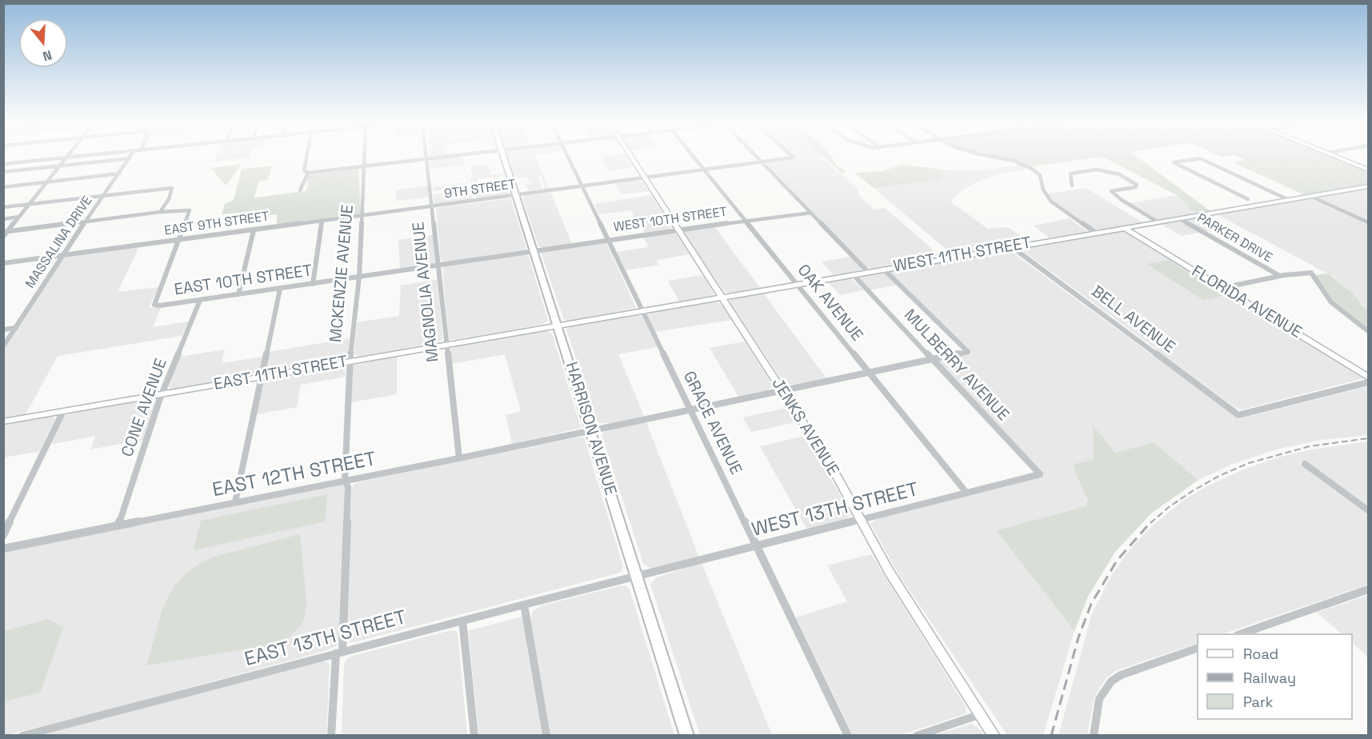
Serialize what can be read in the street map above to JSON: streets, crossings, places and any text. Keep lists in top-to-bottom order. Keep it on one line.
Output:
{"streets":{"main road":["WEST 11TH STREET","FLORIDA AVENUE","EAST 11TH STREET","JENKS AVENUE","HARRISON AVENUE"],"street":["9TH STREET","WEST 10TH STREET","EAST 9TH STREET","PARKER DRIVE","MASSALINA DRIVE","MCKENZIE AVENUE","EAST 10TH STREET","MAGNOLIA AVENUE","OAK AVENUE","BELL AVENUE","MULBERRY AVENUE","CONE AVENUE","GRACE AVENUE","EAST 12TH STREET","WEST 13TH STREET","EAST 13TH STREET"]},"crossings":[["9TH STREET","EAST 9TH STREET"],["9TH STREET","MAGNOLIA AVENUE"],["9TH STREET","OAK AVENUE"],["9TH STREET","GRACE AVENUE"],["9TH STREET","JENKS AVENUE"],["9TH STREET","HARRISON AVENUE"],["WEST 10TH STREET","EAST 10TH STREET"],["WEST 10TH STREET","OAK AVENUE"],["WEST 10TH STREET","GRACE AVENUE"],["WEST 10TH STREET","JENKS AVENUE"],["WEST 10TH STREET","HARRISON AVENUE"],["EAST 9TH STREET","MASSALINA DRIVE"],["EAST 9TH STREET","MCKENZIE AVENUE"],["EAST 9TH STREET","EAST 10TH STREET"],["EAST 9TH STREET","MAGNOLIA AVENUE"],["PARKER DRIVE","WEST 11TH STREET"],["WEST 11TH STREET","FLORIDA AVENUE"],["WEST 11TH STREET","OAK AVENUE"],["WEST 11TH STREET","BELL AVENUE"],["WEST 11TH STREET","MULBERRY AVENUE"],["WEST 11TH STREET","EAST 11TH STREET"],["WEST 11TH STREET","GRACE AVENUE"],["WEST 11TH STREET","JENKS AVENUE"],["WEST 11TH STREET","HARRISON AVENUE"],["WEST 11TH STREET","EAST 12TH STREET"],["MCKENZIE AVENUE","EAST 10TH STREET"],["MCKENZIE AVENUE","EAST 11TH STREET"],["MCKENZIE AVENUE","EAST 12TH STREET"],["MCKENZIE AVENUE","EAST 13TH STREET"],["EAST 10TH STREET","MAGNOLIA AVENUE"],["EAST 10TH STREET","CONE AVENUE"],["EAST 10TH STREET","HARRISON AVENUE"],["MAGNOLIA AVENUE","EAST 11TH STREET"],["MAGNOLIA AVENUE","EAST 12TH STREET"],["OAK AVENUE","EAST 12TH STREET"],["OAK AVENUE","WEST 13TH STREET"],["MULBERRY AVENUE","EAST 12TH STREET"],["MULBERRY AVENUE","WEST 13TH STREET"],["EAST 11TH STREET","CONE AVENUE"],["EAST 11TH STREET","HARRISON AVENUE"],["CONE AVENUE","EAST 12TH STREET"],["GRACE AVENUE","EAST 12TH STREET"],["GRACE AVENUE","WEST 13TH STREET"],["JENKS AVENUE","EAST 12TH STREET"],["JENKS AVENUE","WEST 13TH STREET"],["HARRISON AVENUE","EAST 12TH STREET"],["HARRISON AVENUE","WEST 13TH STREET"],["HARRISON AVENUE","EAST 13TH STREET"],["WEST 13TH STREET","EAST 13TH STREET"]],"legend":["Road","Railway","Park"],"north":"bottom"}
